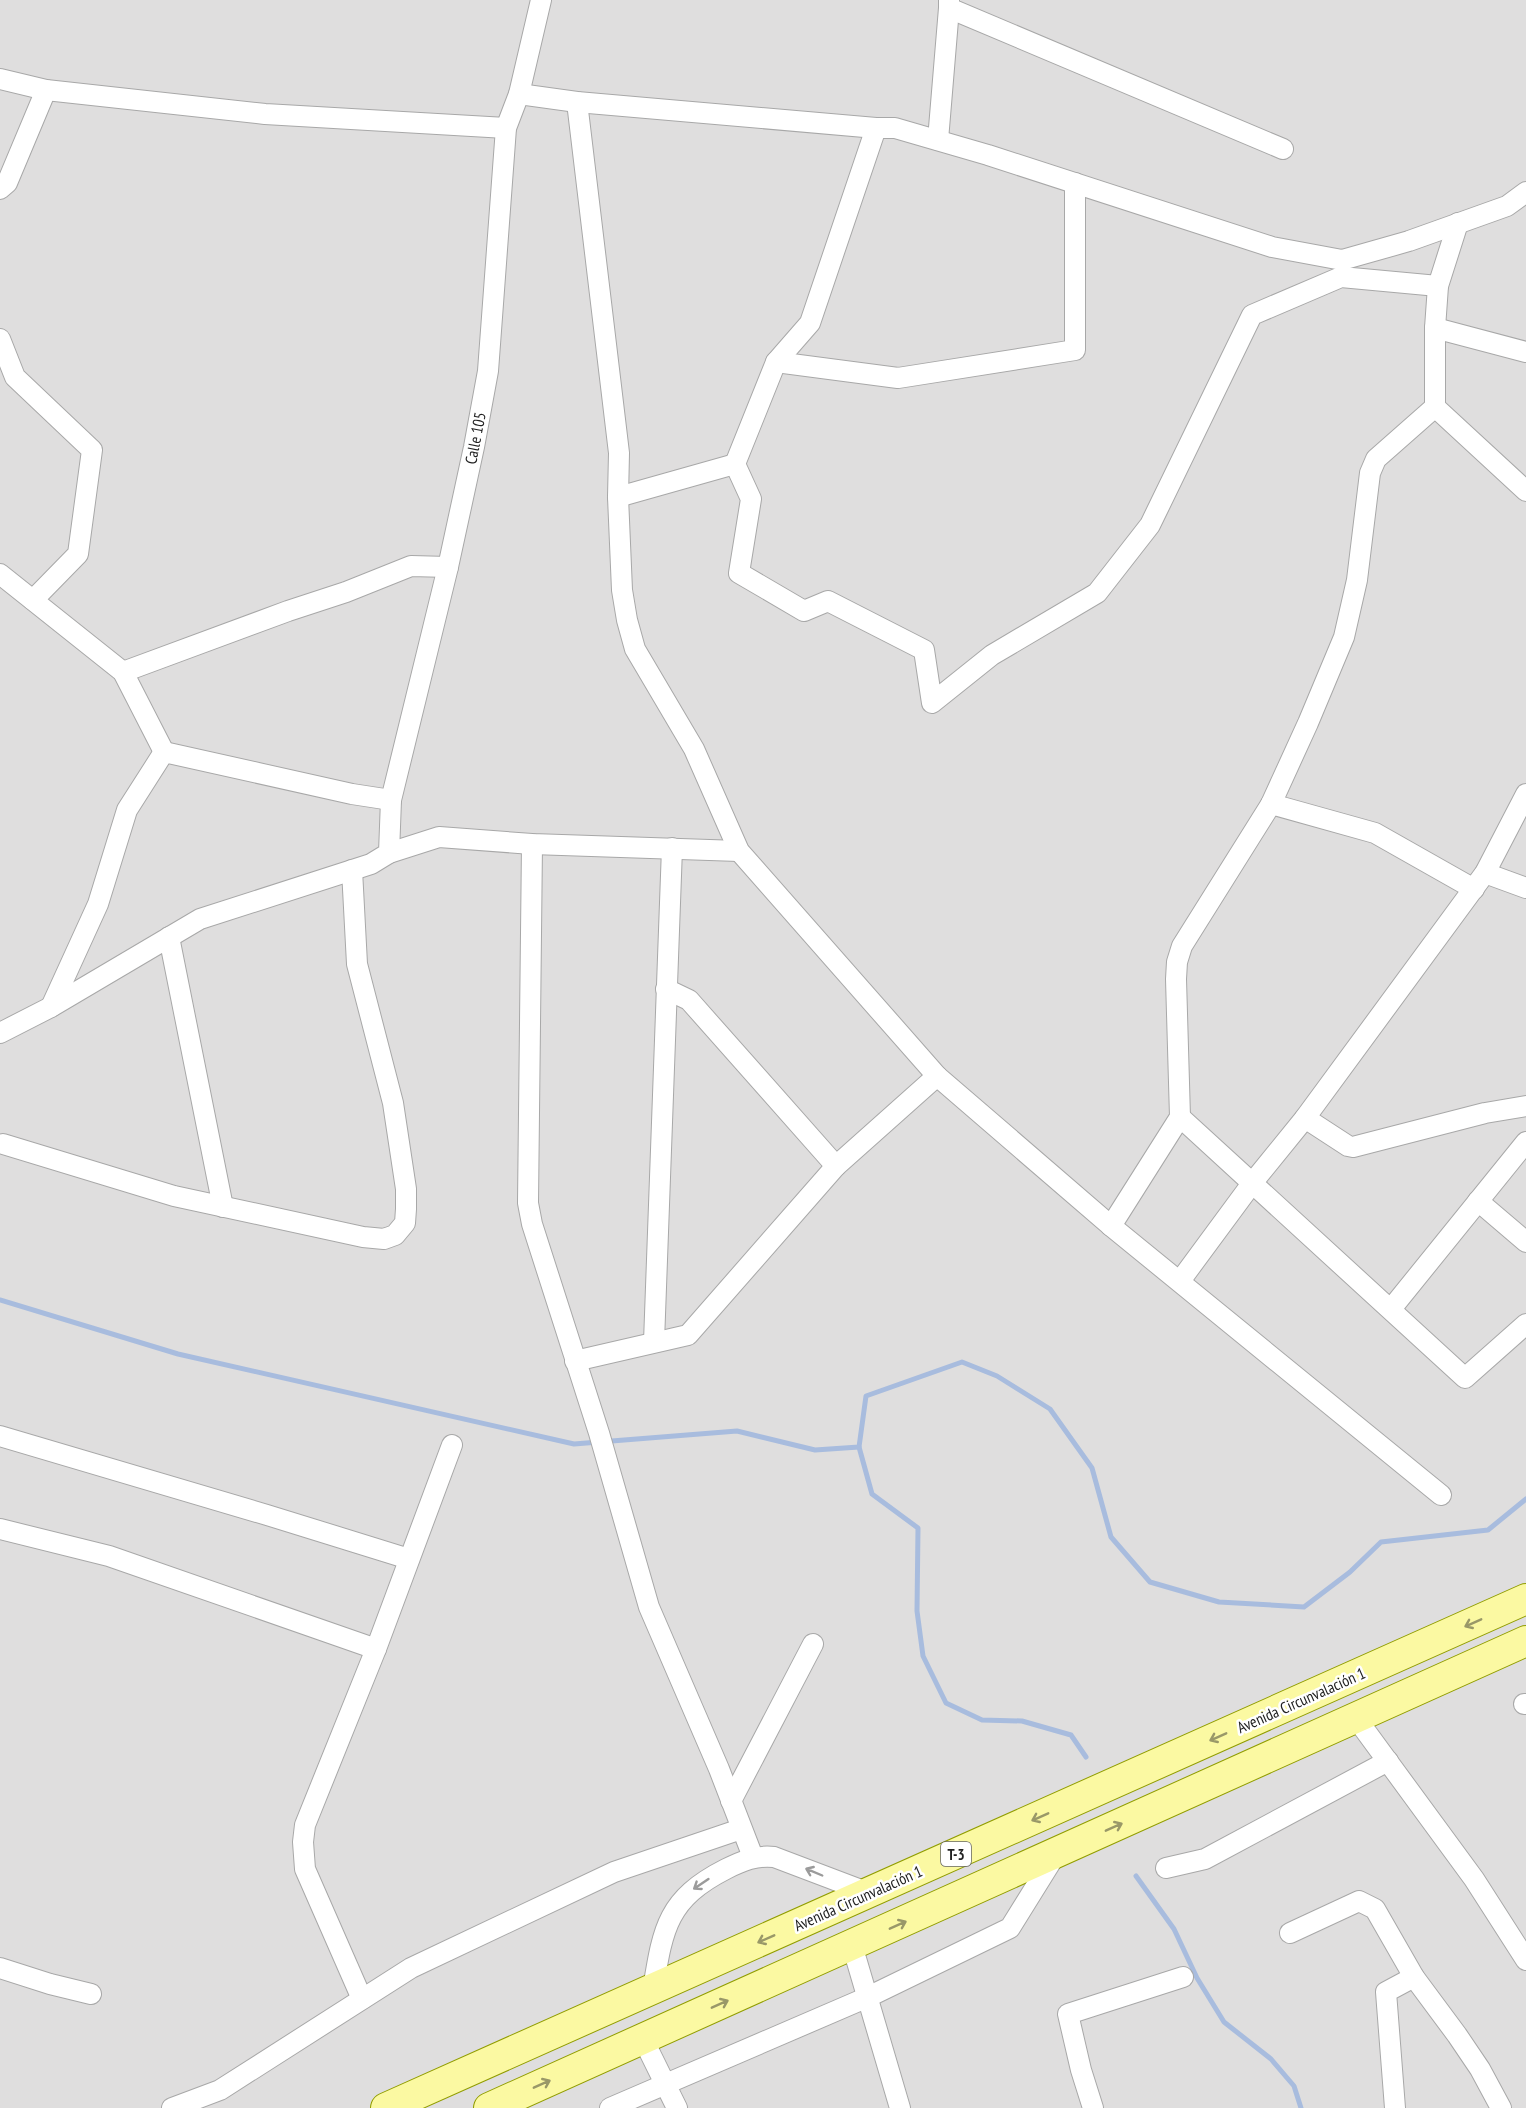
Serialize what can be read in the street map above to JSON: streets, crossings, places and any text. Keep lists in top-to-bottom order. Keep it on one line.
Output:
{"streets":{"main road":["Avenida Circunvalación 1","T-3"],"street":["Calle 105"]}}
